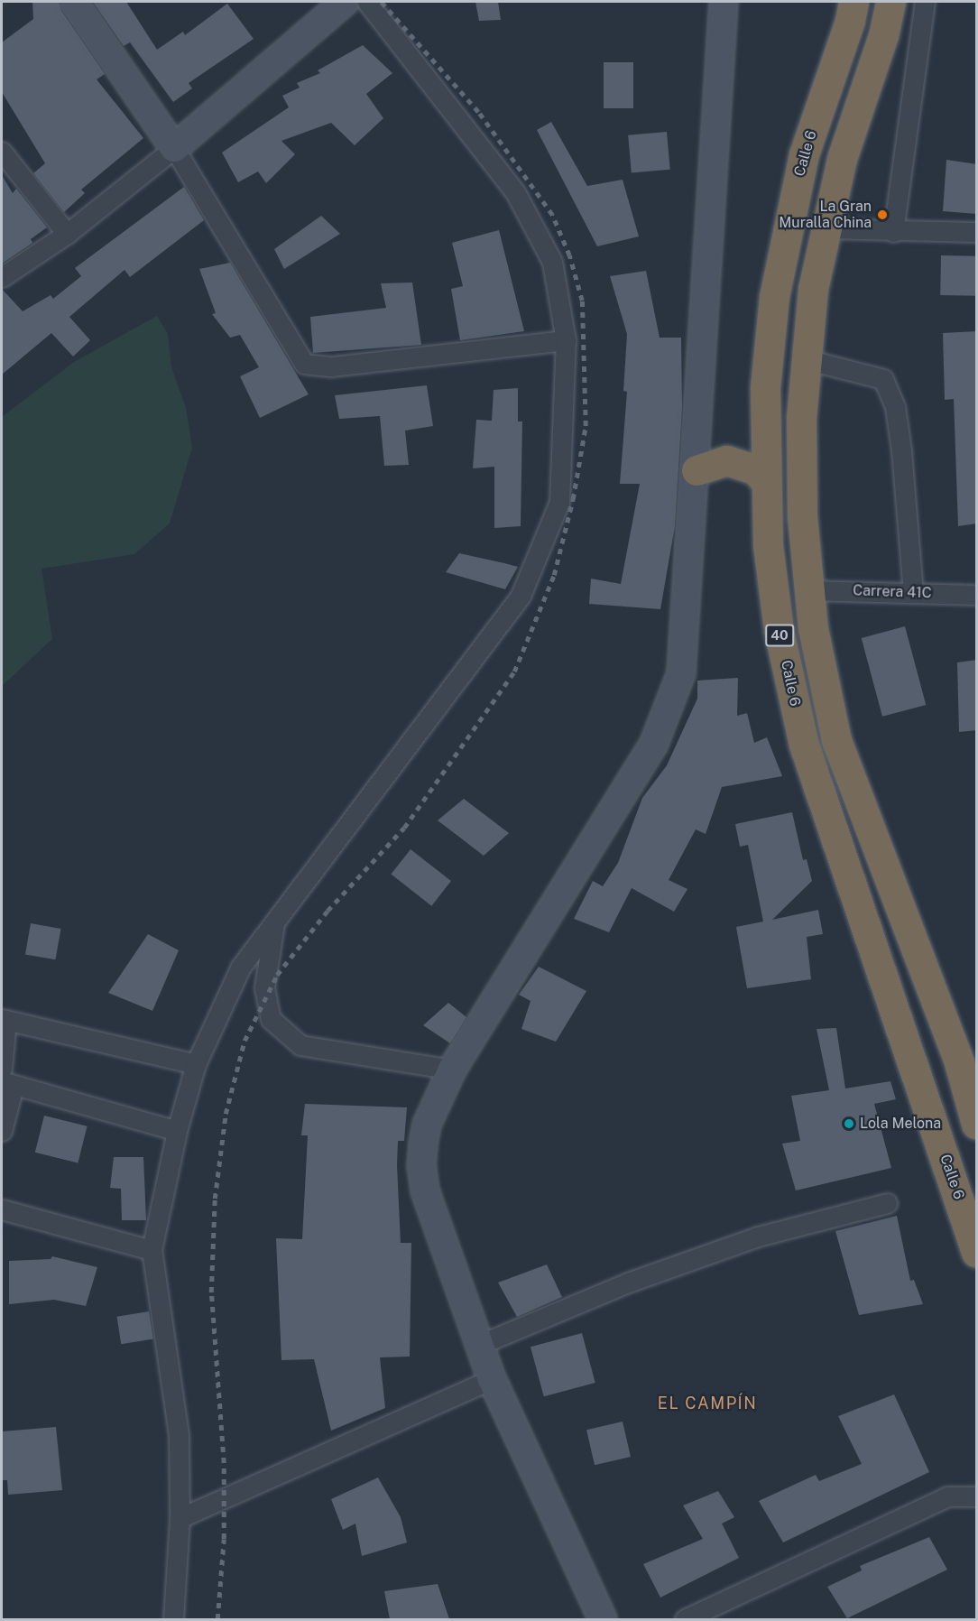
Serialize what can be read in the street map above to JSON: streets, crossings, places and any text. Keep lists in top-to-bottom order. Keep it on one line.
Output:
{"streets":{"highway":["Calle 6","40"],"street":["Carrera 41C"]},"crossings":[["Carrera 41C","40"]],"districts":["EL CAMPÍN"],"places":["La Gran Muralla China","Lola Melona"]}
